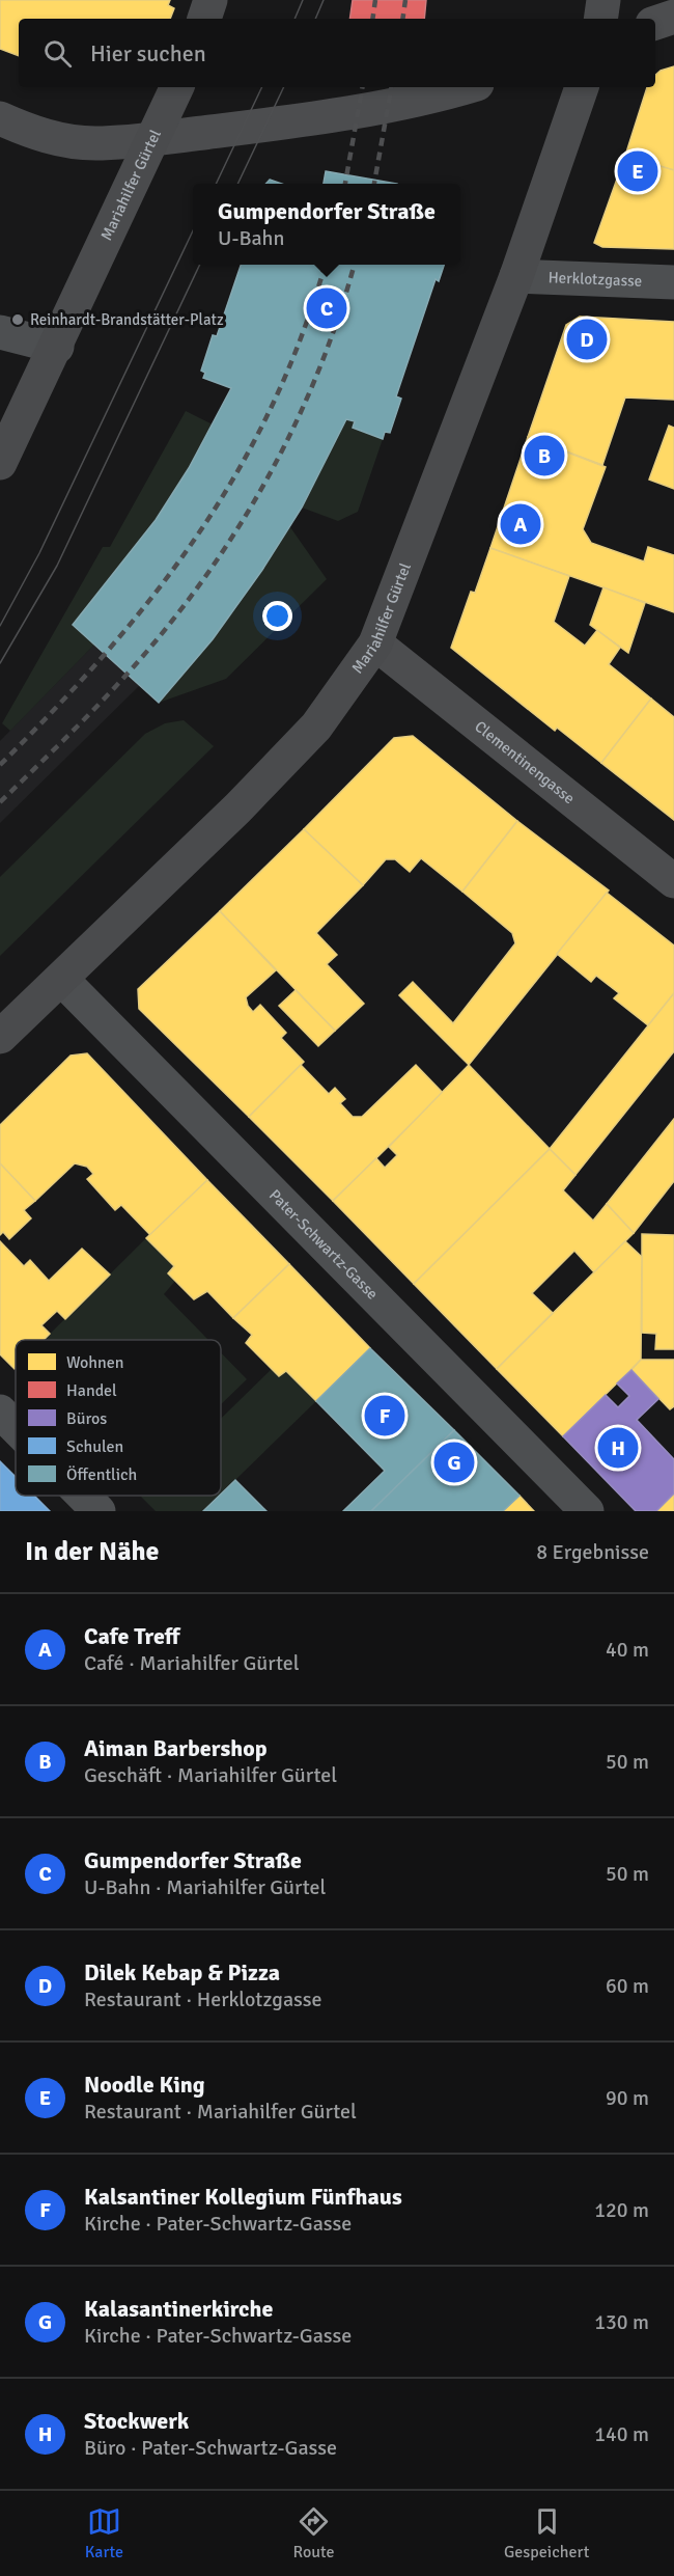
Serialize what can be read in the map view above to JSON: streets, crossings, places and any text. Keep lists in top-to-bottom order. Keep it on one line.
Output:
{"streets":{"main road":["Mariahilfer Gürtel"],"street":["Herklotzgasse","Clementinengasse","Pater-Schwartz-Gasse"]},"crossings":[["Mariahilfer Gürtel","Herklotzgasse"],["Mariahilfer Gürtel","Clementinengasse"],["Mariahilfer Gürtel","Pater-Schwartz-Gasse"]],"places":["Reinhardt-Brandstätter-Platz"],"legend":["Wohnen","Handel","Büros","Schulen","Öffentlich"],"page":{"search":"Hier suchen","pins":["E","C","D","B","A","F","H","G"],"popup":["Gumpendorfer Straße","U-Bahn"],"heading":["In der Nähe","8 Ergebnisse"],"list":[{"mark":"A","name":"Cafe Treff","note":"Café · Mariahilfer Gürtel","value":"40 m"},{"mark":"B","name":"Aiman Barbershop","note":"Geschäft · Mariahilfer Gürtel","value":"50 m"},{"mark":"C","name":"Gumpendorfer Straße","note":"U-Bahn · Mariahilfer Gürtel","value":"50 m"},{"mark":"D","name":"Dilek Kebap & Pizza","note":"Restaurant · Herklotzgasse","value":"60 m"},{"mark":"E","name":"Noodle King","note":"Restaurant · Mariahilfer Gürtel","value":"90 m"},{"mark":"F","name":"Kalsantiner Kollegium Fünfhaus","note":"Kirche · Pater-Schwartz-Gasse","value":"120 m"},{"mark":"G","name":"Kalasantinerkirche","note":"Kirche · Pater-Schwartz-Gasse","value":"130 m"},{"mark":"H","name":"Stockwerk","note":"Büro · Pater-Schwartz-Gasse","value":"140 m"}],"nav":["Karte","Route","Gespeichert"]}}
